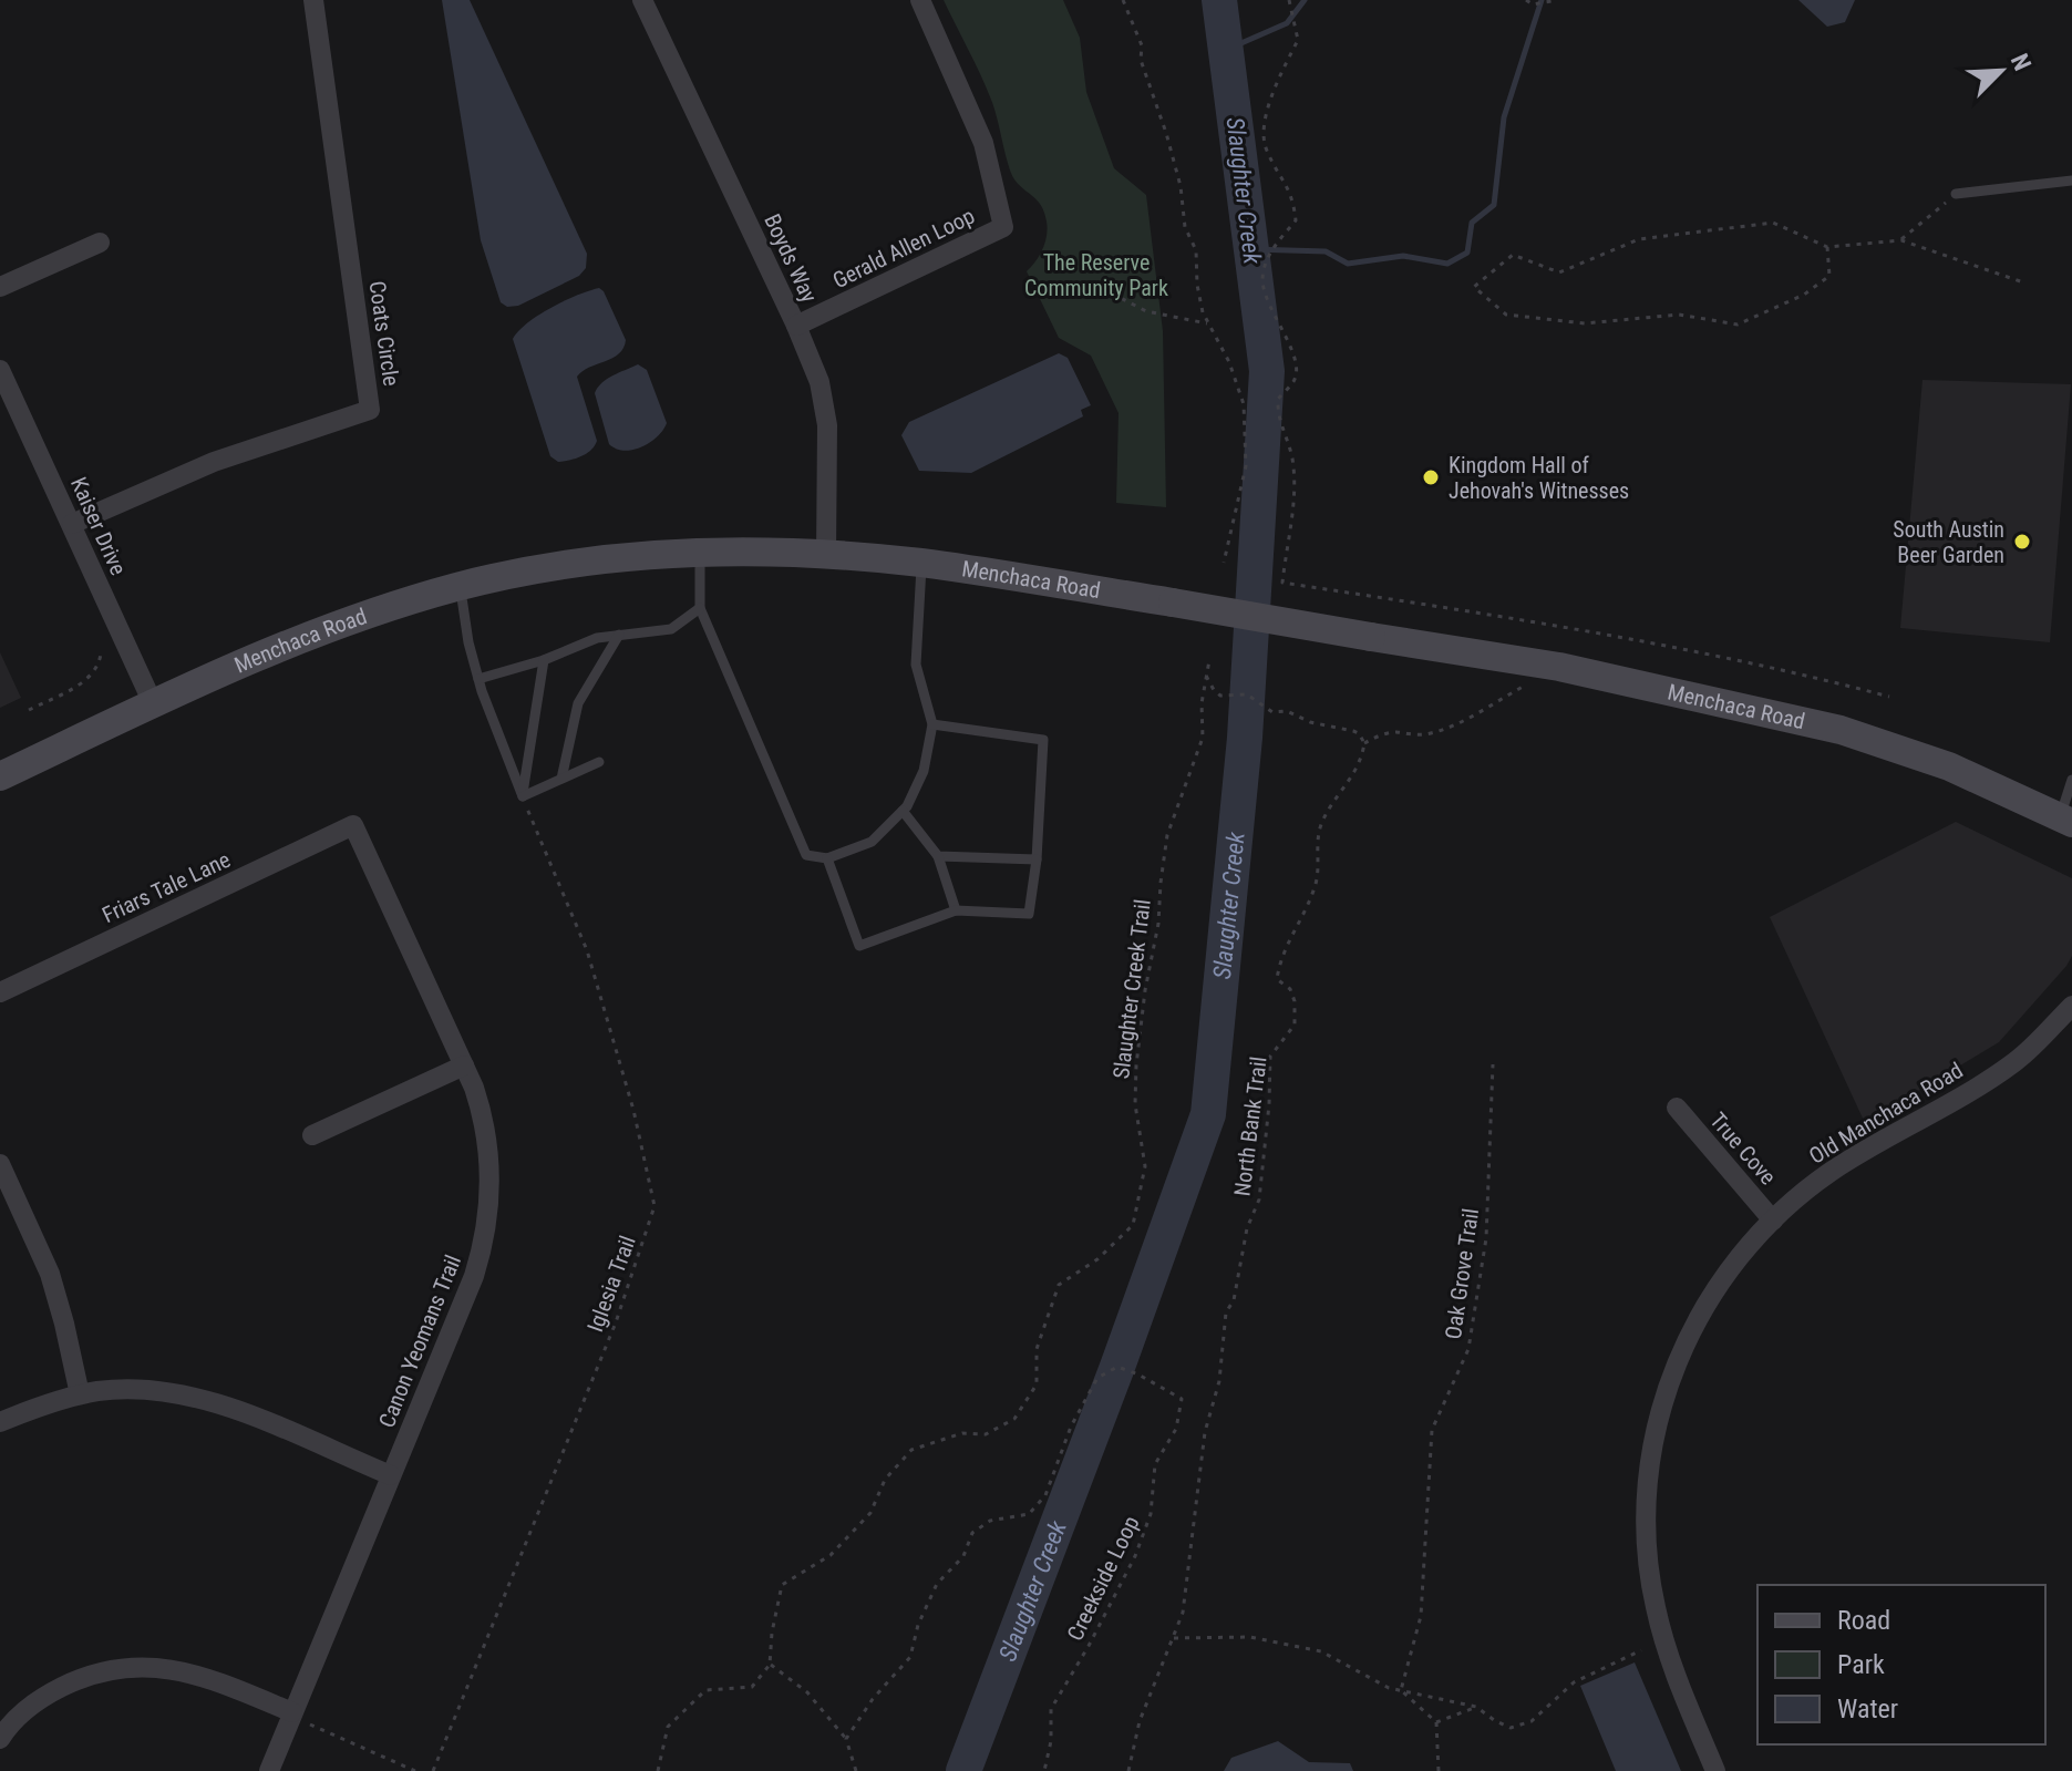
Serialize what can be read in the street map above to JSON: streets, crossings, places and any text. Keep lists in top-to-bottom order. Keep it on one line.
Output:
{"streets":{"main road":["Menchaca Road"],"street":["Gerald Allen Loop","Boyds Way","Coats Circle","Kaiser Drive","Friars Tale Lane","Old Manchaca Road","True Cove","Canon Yeomans Trail"],"path":["Slaughter Creek Trail","North Bank Trail","Oak Grove Trail","Iglesia Trail","Creekside Loop"]},"crossings":[["Gerald Allen Loop","Boyds Way"],["Boyds Way","Menchaca Road"],["Coats Circle","Kaiser Drive"],["Kaiser Drive","Menchaca Road"],["Friars Tale Lane","Canon Yeomans Trail"],["Old Manchaca Road","True Cove"]],"water":["Slaughter Creek"],"parks":["The Reserve Community Park"],"places":["Kingdom Hall of Jehovah's Witnesses","South Austin Beer Garden"],"legend":["Road","Park","Water"],"north":"top right"}
